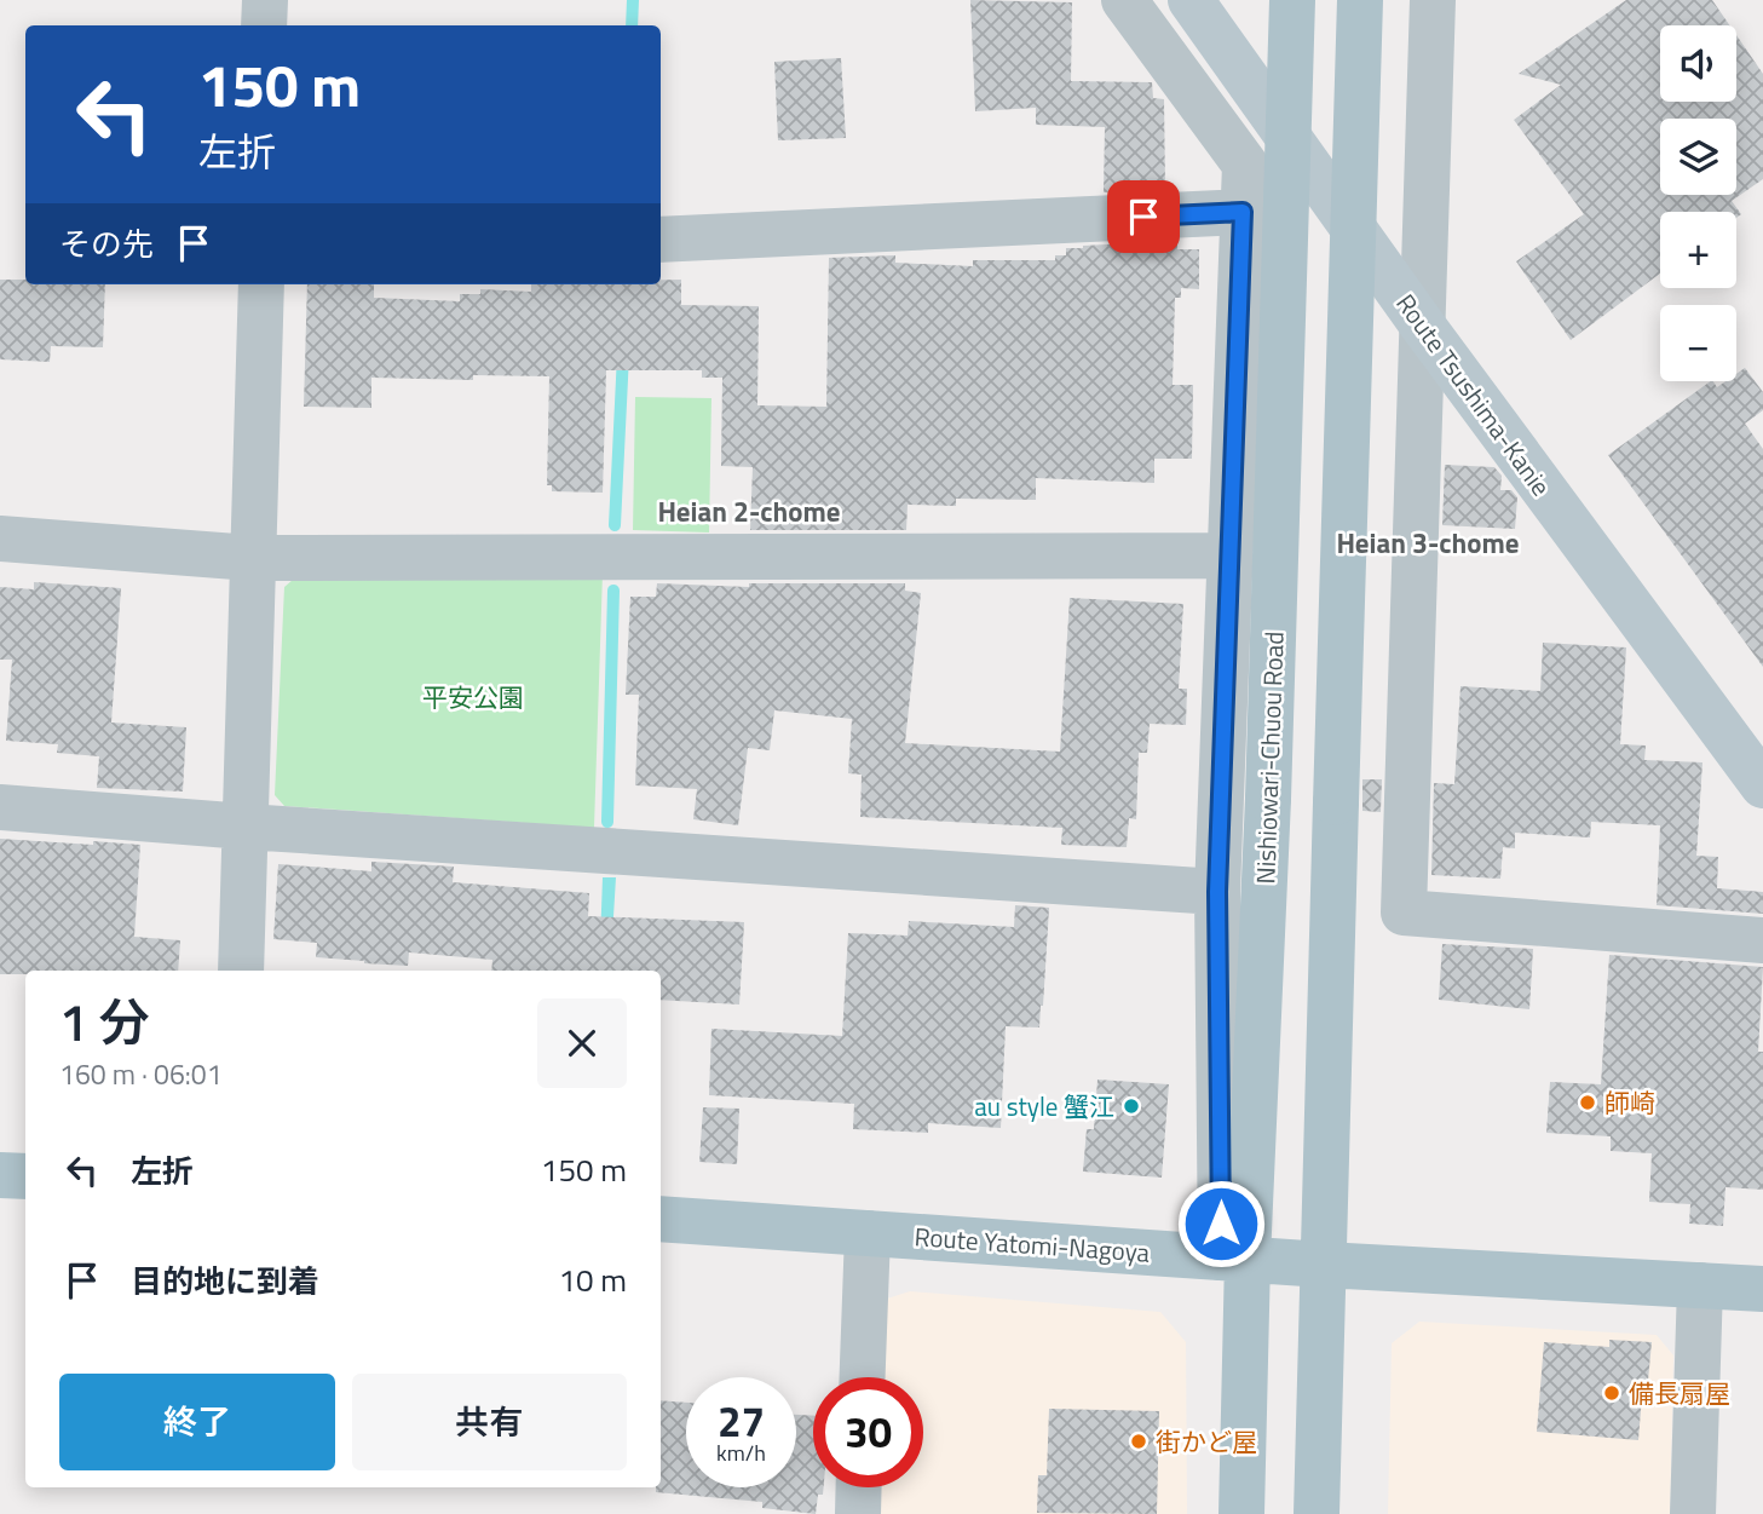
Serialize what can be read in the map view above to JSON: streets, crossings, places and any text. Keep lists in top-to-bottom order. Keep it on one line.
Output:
{"streets":{"main road":["Route Tsushima-Kanie","Nishiowari-Chuou Road","Route Yatomi-Nagoya"]},"crossings":[["Nishiowari-Chuou Road","Route Yatomi-Nagoya"]],"districts":["Heian 2-chome","Heian 3-chome"],"parks":["平安公園"],"places":["師崎","au style 蟹江","備長扇屋","街かど屋"],"page":{"map_buttons":["+","−"],"turn":["150 m","左折"],"then":"その先","heading":["1 分","160 m · 06:01"],"list":[{"name":"左折","value":"150 m"},{"name":"目的地に到着","value":"10 m"}],"buttons":["終了","共有"],"speed":"27 km/h","limit":"30"}}
